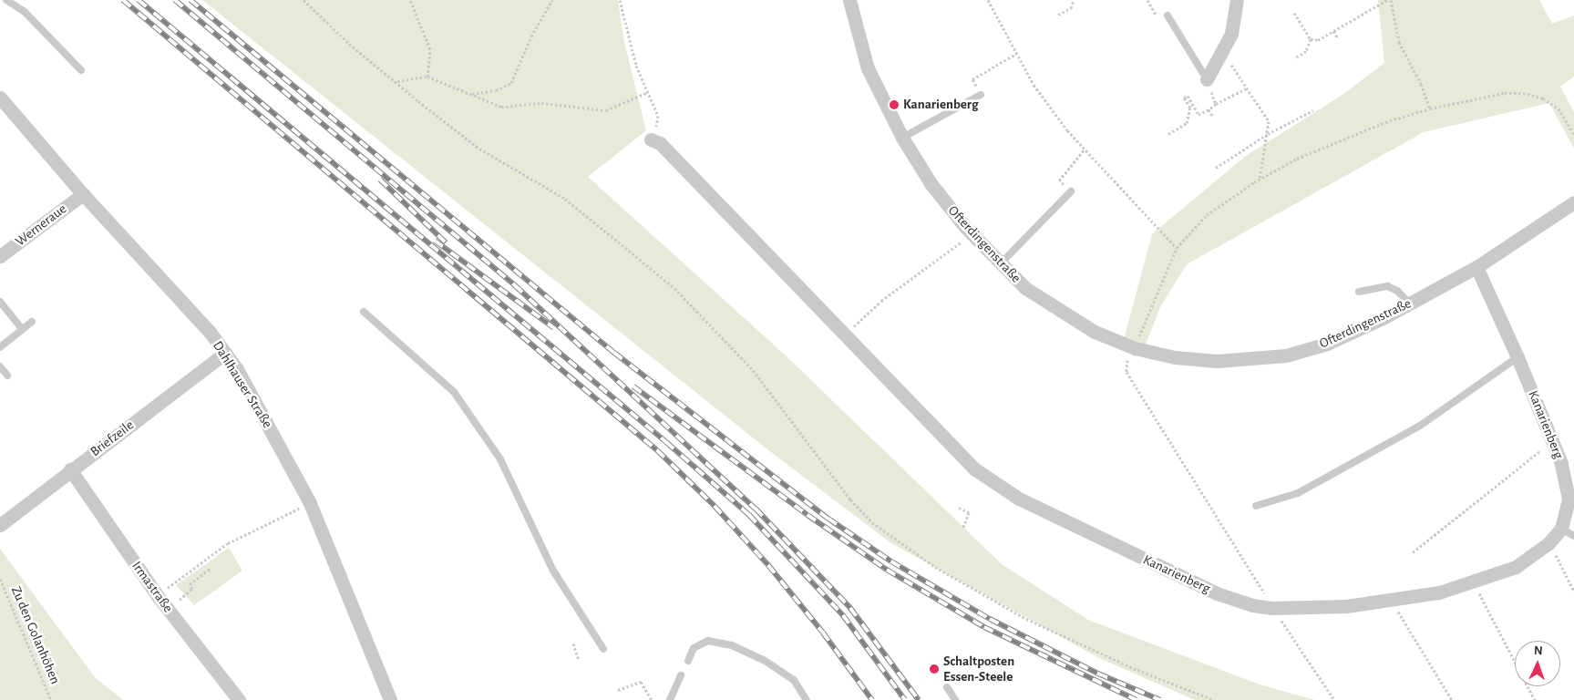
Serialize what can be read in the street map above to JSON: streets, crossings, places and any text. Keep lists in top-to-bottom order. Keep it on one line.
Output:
{"streets":{"street":["Werneraue","Ofterdingenstraße","Dahlhauser Straße","Kanarienberg","Briefzeile","Irmastraße"],"path":["Zu den Golanhöhen"]},"crossings":[["Werneraue","Dahlhauser Straße"],["Ofterdingenstraße","Kanarienberg"],["Dahlhauser Straße","Briefzeile"],["Briefzeile","Irmastraße"]],"places":["Kanarienberg","Schaltposten Essen-Steele"],"north":"top"}
